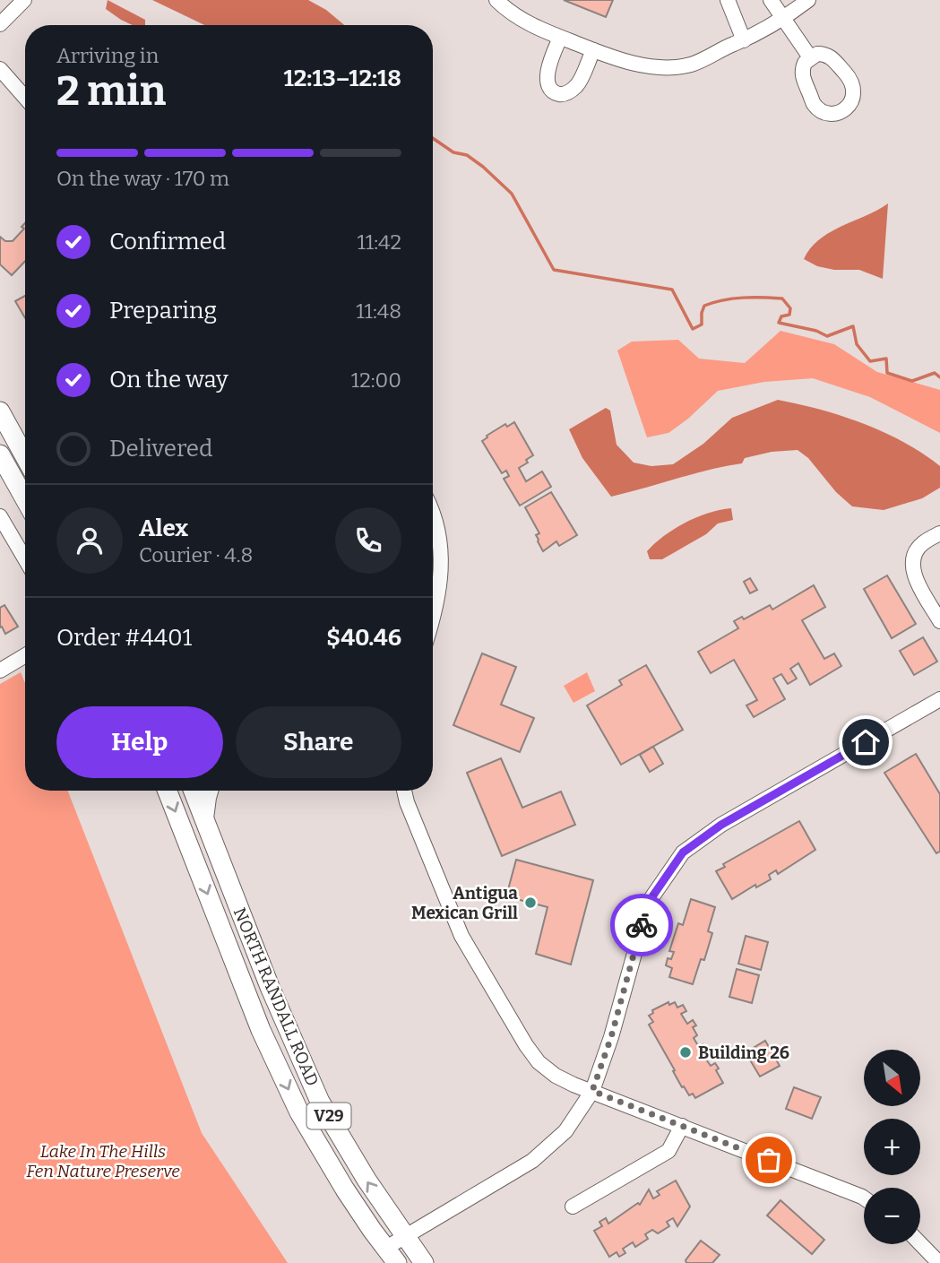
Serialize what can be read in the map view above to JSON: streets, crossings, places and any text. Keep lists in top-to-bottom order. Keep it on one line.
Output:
{"streets":{"main road":["NORTH RANDALL ROAD","V29"]},"parks":["Lake In The Hills Fen Nature Preserve"],"places":["Antigua Mexican Grill","Building 26"],"north":"bottom right","page":{"heading":["2 min","Arriving in","12:13–12:18"],"panel":["Alex","Courier · 4.8","Order #4401","$40.46"],"bar":"On the way · 170 m","list":[["Confirmed","11:42"],["Preparing","11:48"],["On the way","12:00"],"Delivered"],"buttons":["Help","Share"],"map_buttons":["+","−"]}}
